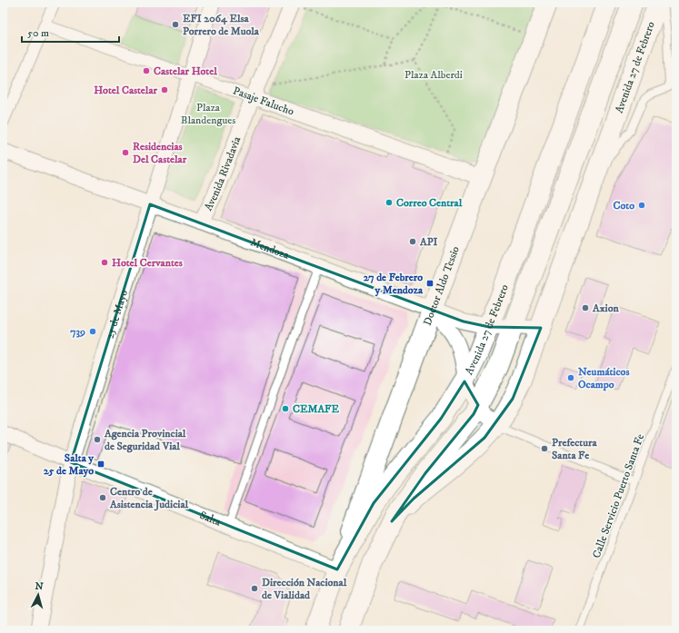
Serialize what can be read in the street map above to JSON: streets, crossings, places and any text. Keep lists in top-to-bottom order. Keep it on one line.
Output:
{"streets":{"main road":["Avenida 27 de Febrero","Doctor Aldo Tessio"],"street":["Pasaje Falucho","Avenida Rivadavia","Mendoza","25 de Mayo","Salta"],"lane":["Calle Servicio Puerto Santa Fe"]},"crossings":[["Avenida 27 de Febrero","Mendoza"],["Avenida 27 de Febrero","Doctor Aldo Tessio"],["Avenida 27 de Febrero","Salta"],["Pasaje Falucho","Avenida Rivadavia"],["Pasaje Falucho","Doctor Aldo Tessio"],["Pasaje Falucho","25 de Mayo"],["Avenida Rivadavia","Mendoza"],["Mendoza","Doctor Aldo Tessio"],["Mendoza","25 de Mayo"],["Doctor Aldo Tessio","Salta"],["25 de Mayo","Salta"]],"parks":["Plaza Alberdi","Plaza Blandengues"],"places":{"other":["EFI 2064 Elsa Porrero de Muola","Castelar Hotel","Hotel Castelar","Residencias Del Castelar","Correo Central","Coto","API","Hotel Cervantes","Axion","739","Neumáticos Ocampo","CEMAFE","Agencia Provincial de Seguridad Vial","Prefectura Santa Fe","Centro de Asistencia Judicial","Dirección Nacional de Vialidad"],"transit":["27 de Febrero y Mendoza","Salta y 25 de Mayo"]},"scale_bar":"50 m","north":"top"}
